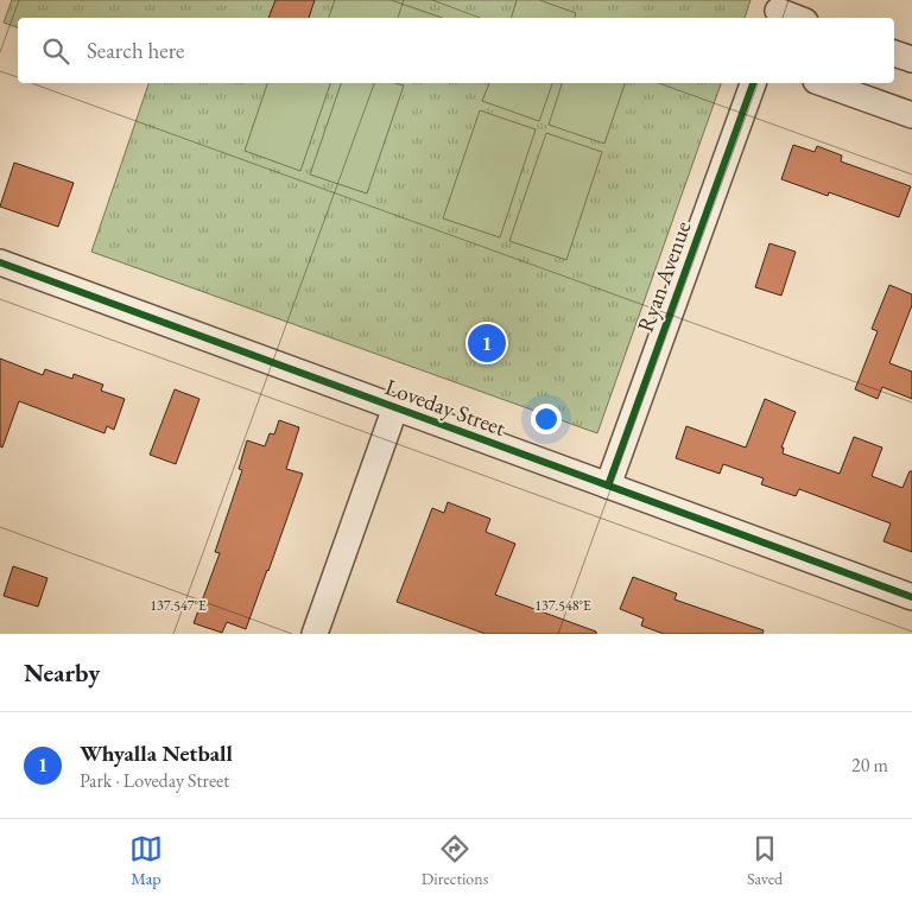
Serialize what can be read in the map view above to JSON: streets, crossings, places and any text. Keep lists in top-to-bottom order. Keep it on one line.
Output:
{"streets":{"street":["Ryan Avenue","Loveday Street"]},"crossings":[["Ryan Avenue","Loveday Street"]],"page":{"search":"Search here","pins":"1","heading":"Nearby","list":[{"mark":"1","name":"Whyalla Netball","note":"Park · Loveday Street","value":"20 m"}],"nav":["Map","Directions","Saved"]},"coordinates":["137.547°E","137.548°E"]}
